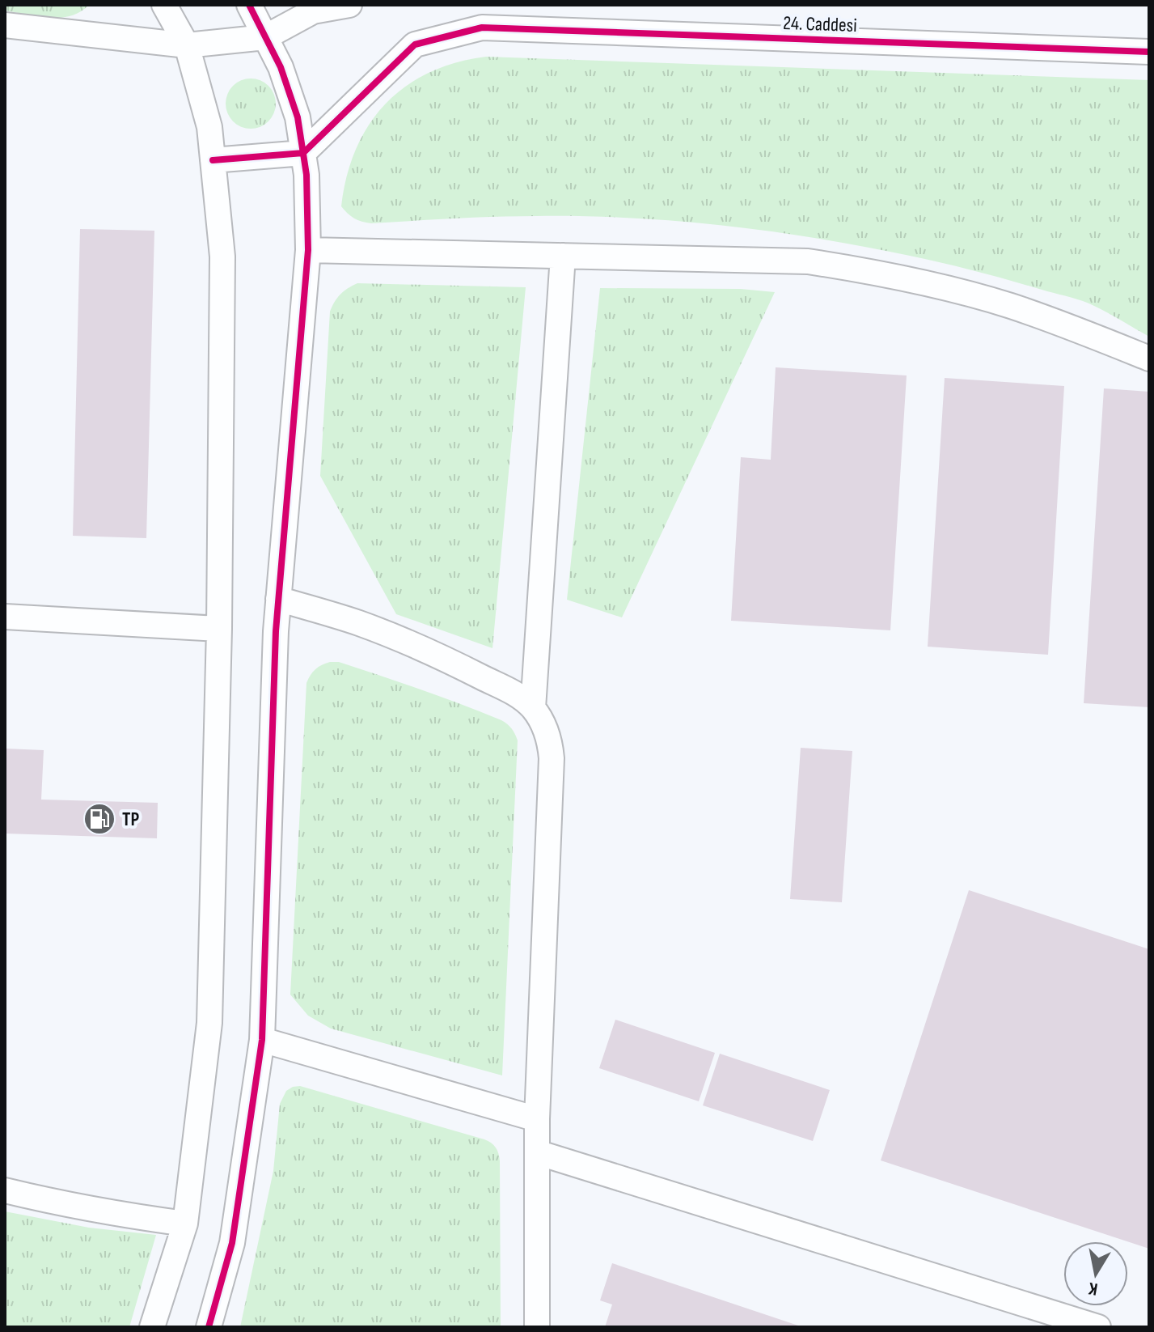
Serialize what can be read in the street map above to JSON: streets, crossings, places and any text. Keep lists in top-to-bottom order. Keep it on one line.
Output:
{"streets":{"street":["24. Caddesi"]},"places":{"fuel station":["TP"]},"north":"bottom"}
